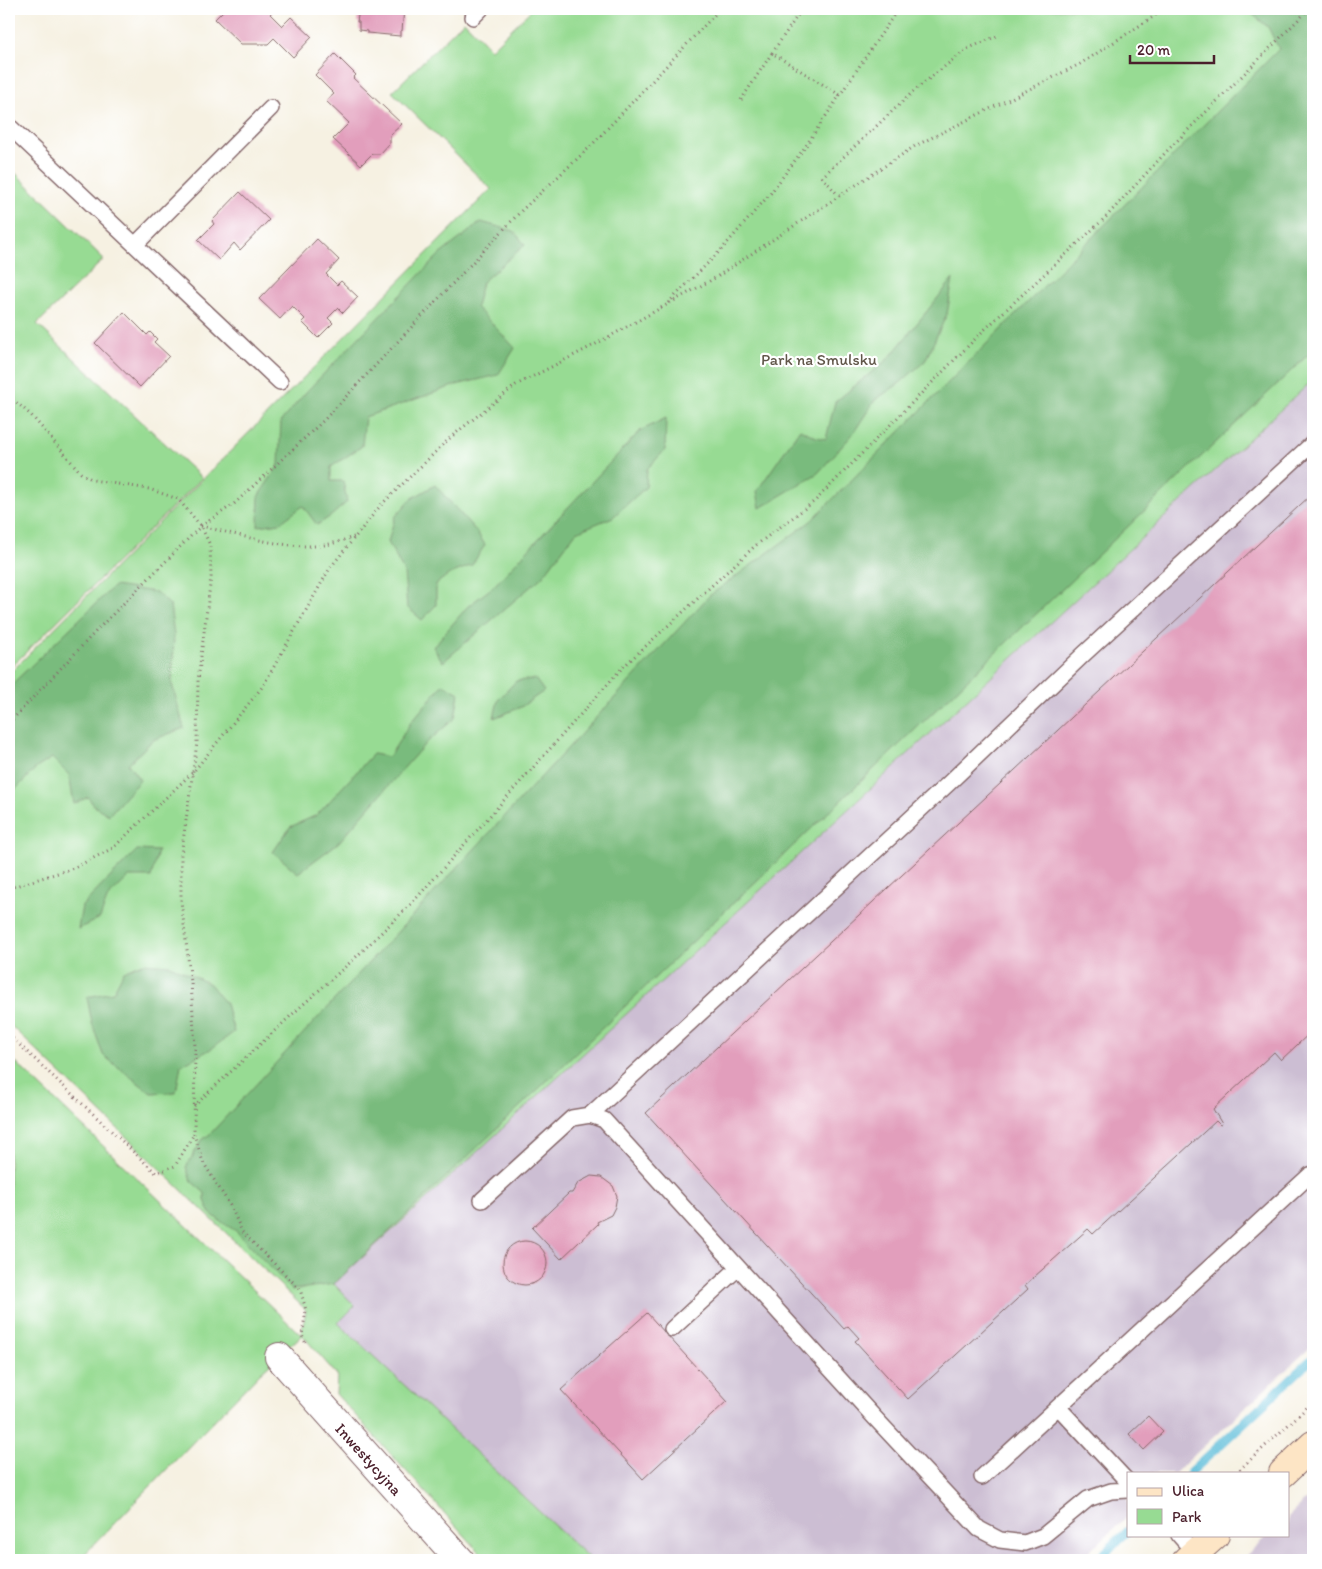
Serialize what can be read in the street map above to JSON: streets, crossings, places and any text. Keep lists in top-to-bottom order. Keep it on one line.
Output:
{"streets":{"street":["Inwestycyjna"]},"parks":["Park na Smulsku"],"legend":["Ulica","Park"],"scale_bar":"20 m"}
